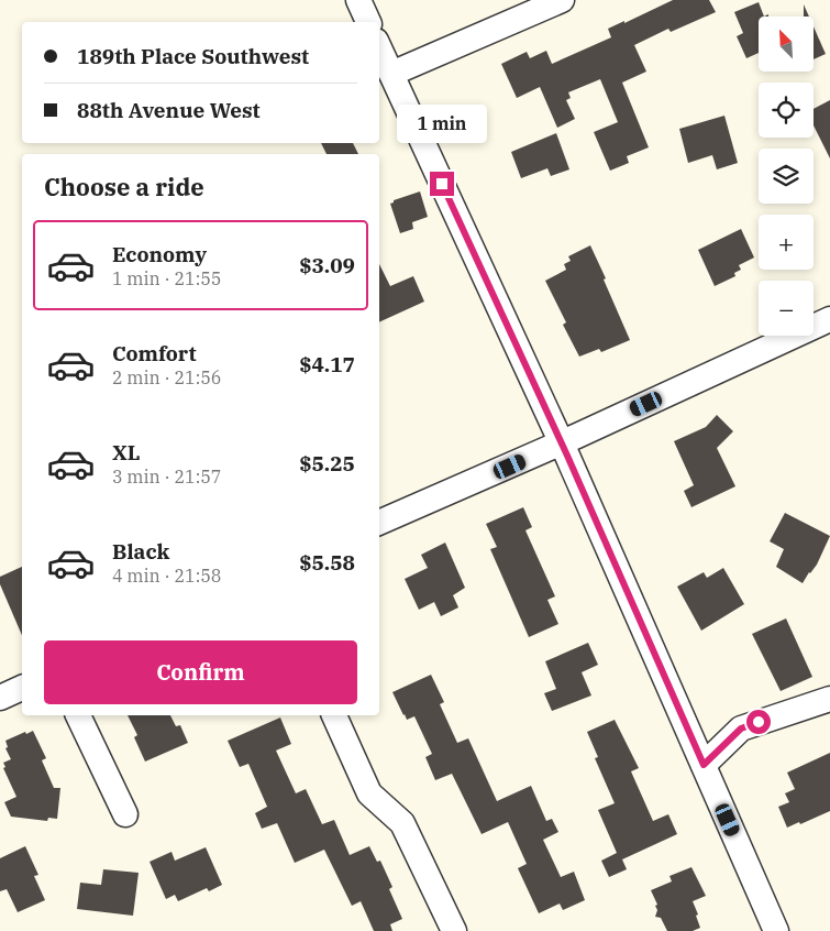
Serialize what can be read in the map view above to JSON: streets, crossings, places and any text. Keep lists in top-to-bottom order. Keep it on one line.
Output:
{"north":"top left","page":{"map_buttons":["+","−"],"banner":["189th Place Southwest","88th Avenue West"],"bubble":"1 min","heading":"Choose a ride","list":[{"name":"Economy","note":"1 min · 21:55","value":"$3.09"},{"name":"Comfort","note":"2 min · 21:56","value":"$4.17"},{"name":"XL","note":"3 min · 21:57","value":"$5.25"},{"name":"Black","note":"4 min · 21:58","value":"$5.58"}],"buttons":"Confirm"}}
